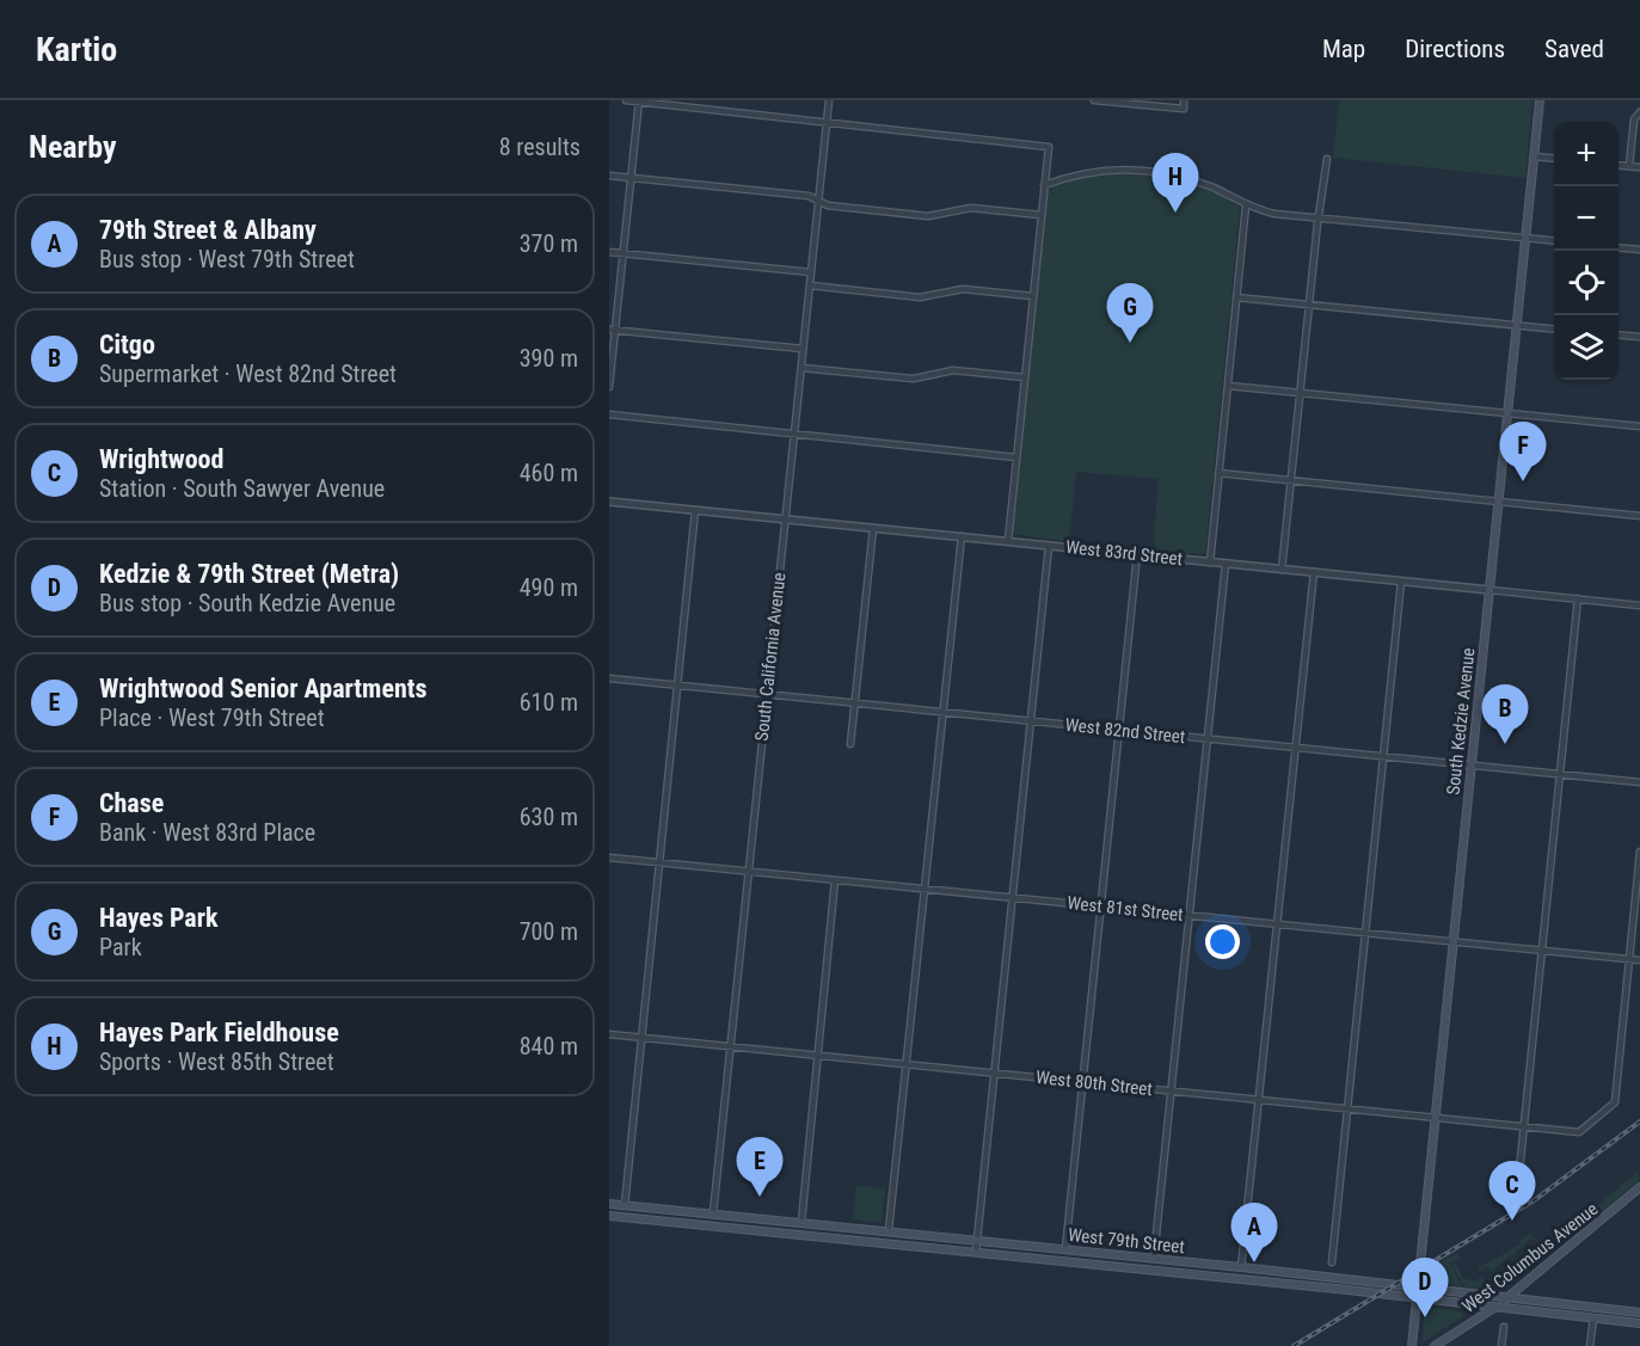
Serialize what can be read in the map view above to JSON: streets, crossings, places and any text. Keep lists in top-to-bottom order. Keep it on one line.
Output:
{"streets":{"main road":["South Kedzie Avenue","West 79th Street","West Columbus Avenue"],"street":["West 83rd Street","South California Avenue","West 82nd Street","West 81st Street","West 80th Street"]},"crossings":[["West 83rd Street","South California Avenue"],["West 83rd Street","South Kedzie Avenue"],["South California Avenue","West 82nd Street"],["South California Avenue","West 81st Street"],["South California Avenue","West 80th Street"],["South California Avenue","West 79th Street"],["South Kedzie Avenue","West 82nd Street"],["South Kedzie Avenue","West 81st Street"],["South Kedzie Avenue","West 80th Street"],["South Kedzie Avenue","West 79th Street"],["West 81st Street","West 80th Street"],["West 79th Street","West Columbus Avenue"]],"page":{"header":"Kartio","nav":["Map","Directions","Saved"],"heading":["Nearby","8 results"],"map_buttons":["+","−"],"pins":["H","G","F","B","E","C","A","D"],"list":[{"mark":"A","name":"79th Street & Albany","note":"Bus stop · West 79th Street","value":"370 m"},{"mark":"B","name":"Citgo","note":"Supermarket · West 82nd Street","value":"390 m"},{"mark":"C","name":"Wrightwood","note":"Station · South Sawyer Avenue","value":"460 m"},{"mark":"D","name":"Kedzie & 79th Street (Metra)","note":"Bus stop · South Kedzie Avenue","value":"490 m"},{"mark":"E","name":"Wrightwood Senior Apartments","note":"Place · West 79th Street","value":"610 m"},{"mark":"F","name":"Chase","note":"Bank · West 83rd Place","value":"630 m"},{"mark":"G","name":"Hayes Park","note":"Park","value":"700 m"},{"mark":"H","name":"Hayes Park Fieldhouse","note":"Sports · West 85th Street","value":"840 m"}]}}
